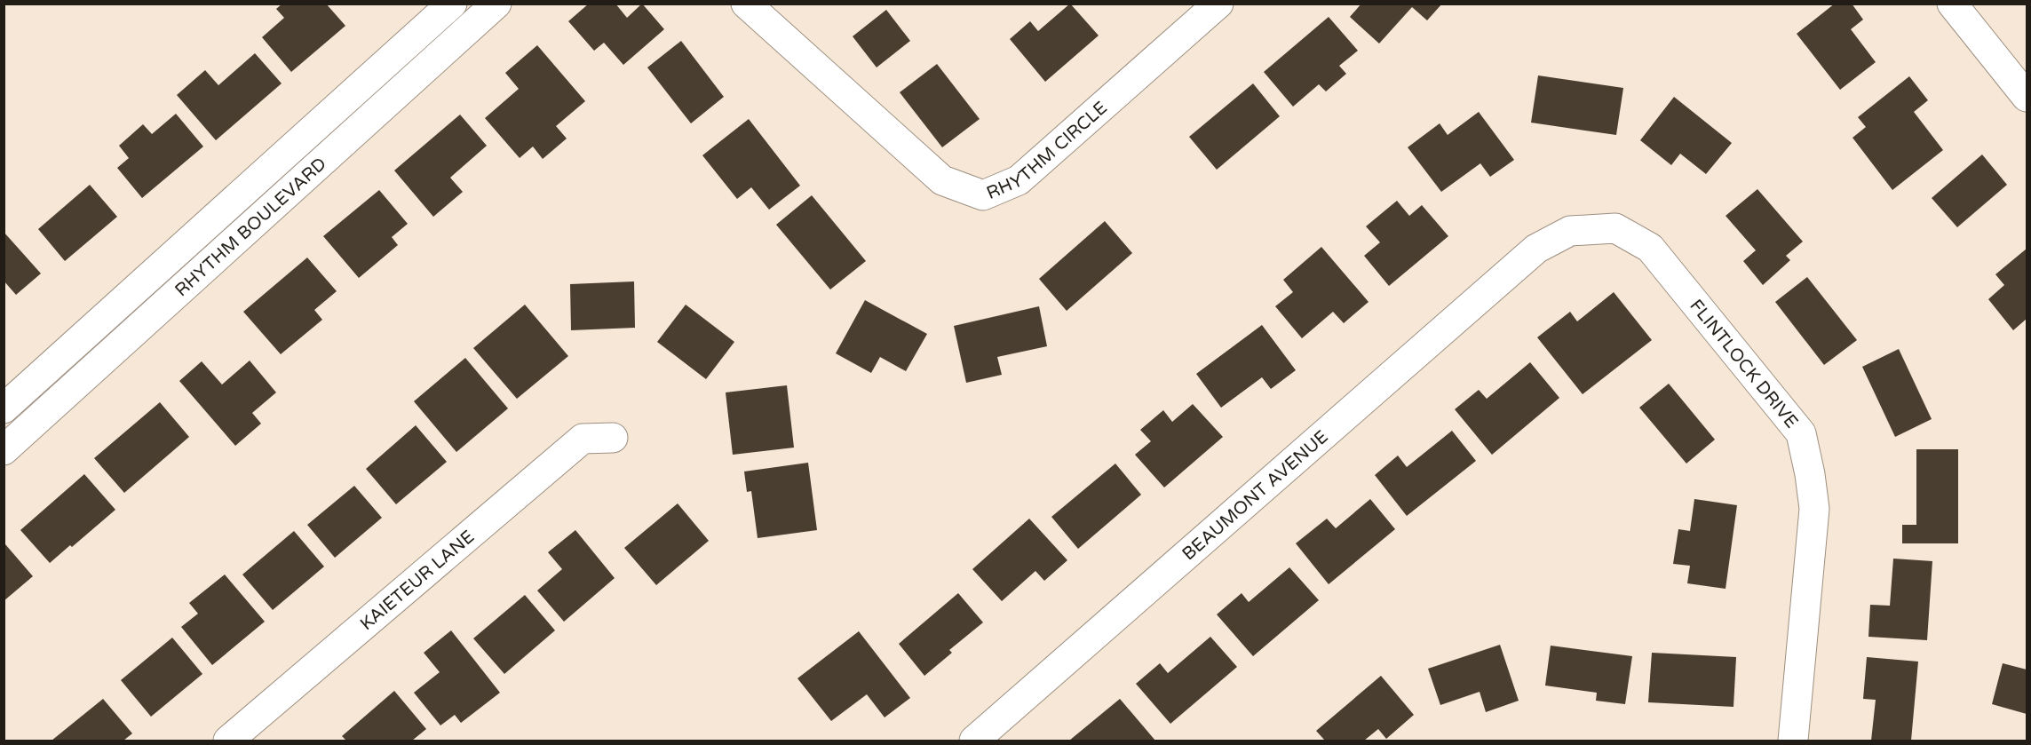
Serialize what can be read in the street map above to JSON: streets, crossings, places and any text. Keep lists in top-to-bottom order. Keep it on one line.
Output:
{"streets":{"street":["RHYTHM CIRCLE","RHYTHM BOULEVARD","FLINTLOCK DRIVE","BEAUMONT AVENUE","KAIETEUR LANE"]},"crossings":[["FLINTLOCK DRIVE","BEAUMONT AVENUE"]]}
